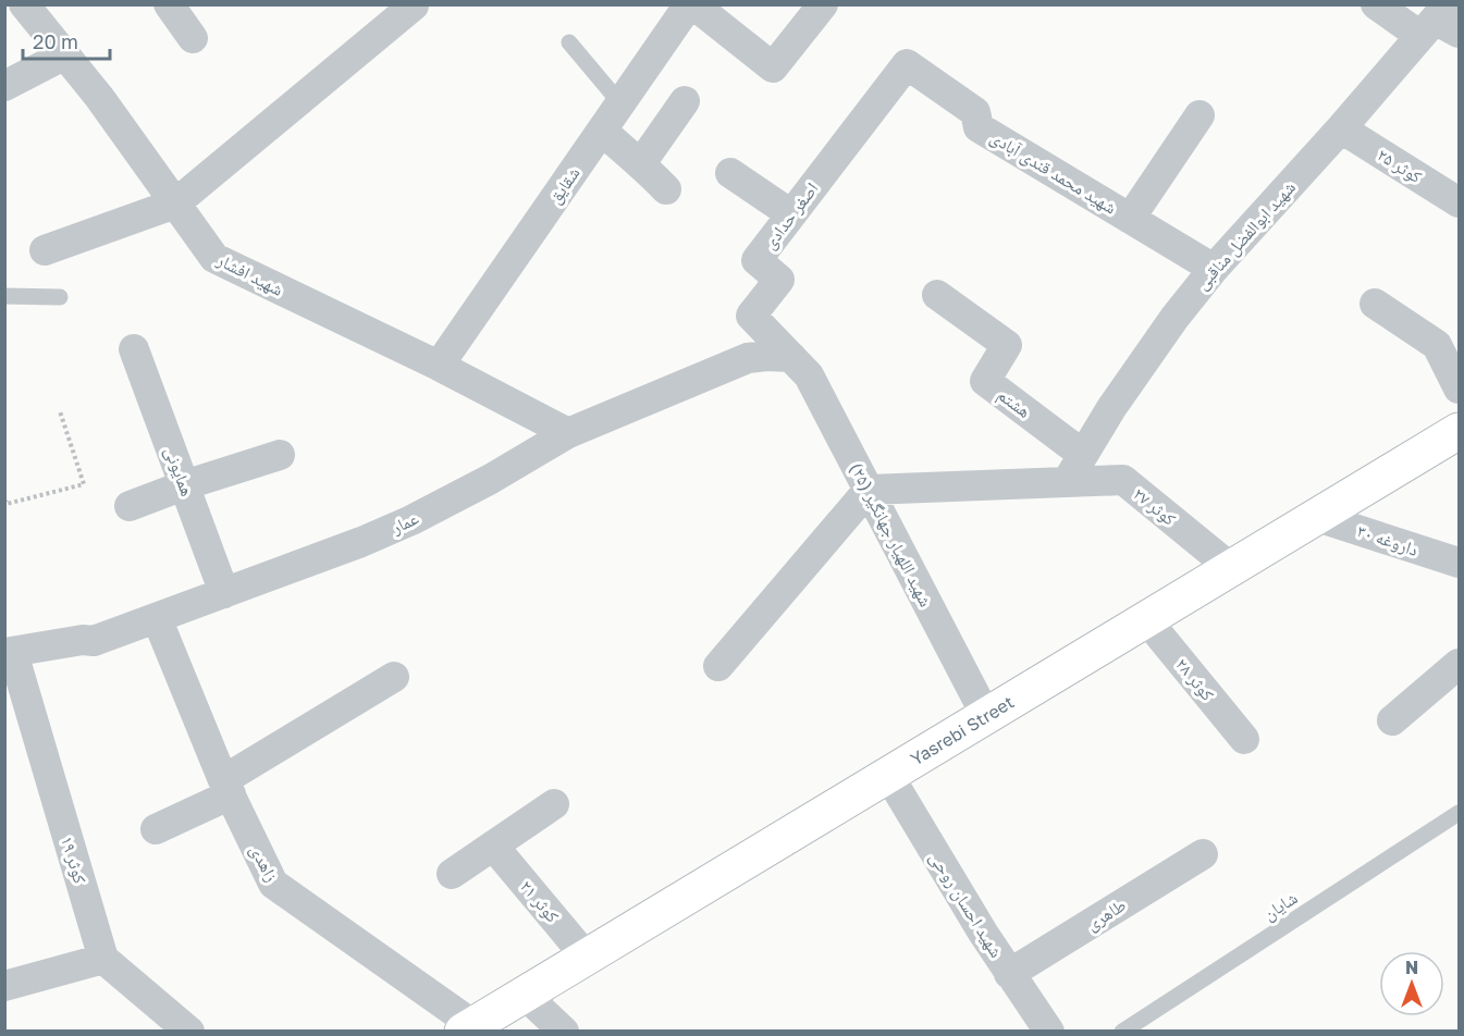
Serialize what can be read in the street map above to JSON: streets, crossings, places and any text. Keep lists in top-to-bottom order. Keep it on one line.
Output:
{"streets":{"main road":["Yasrebi Street"],"street":["کوثر ۲۵","شهید محمد قندی آبادی","شقایق","اصغر حدادی","شهید ابوالفضل مناقبی","شهید افشار","هشتم","همایونی","کوثر ۲۷","عمار","شهید اللهیار جهانگیر (۲۵)","داروغه ۳۰","کوثر ۲۸","کوثر ۱۹","زاهدی","کوثر ۲۱","شهید احسان روحی","طاهری"],"lane":["شایان"]},"crossings":[["کوثر ۲۵","شهید ابوالفضل مناقبی"],["شهید محمد قندی آبادی","اصغر حدادی"],["شهید محمد قندی آبادی","شهید ابوالفضل مناقبی"],["شقایق","شهید افشار"],["اصغر حدادی","عمار"],["اصغر حدادی","شهید اللهیار جهانگیر (۲۵)"],["شهید ابوالفضل مناقبی","هشتم"],["شهید ابوالفضل مناقبی","کوثر ۲۷"],["شهید افشار","عمار"],["همایونی","عمار"],["کوثر ۲۷","شهید اللهیار جهانگیر (۲۵)"],["کوثر ۲۷","Yasrebi Street"],["عمار","شهید اللهیار جهانگیر (۲۵)"],["عمار","کوثر ۱۹"],["عمار","زاهدی"],["شهید اللهیار جهانگیر (۲۵)","Yasrebi Street"],["داروغه ۳۰","Yasrebi Street"],["کوثر ۲۸","Yasrebi Street"],["Yasrebi Street","زاهدی"],["Yasrebi Street","کوثر ۲۱"],["Yasrebi Street","شهید احسان روحی"],["شهید احسان روحی","طاهری"]],"scale_bar":"20 m","north":"top"}
